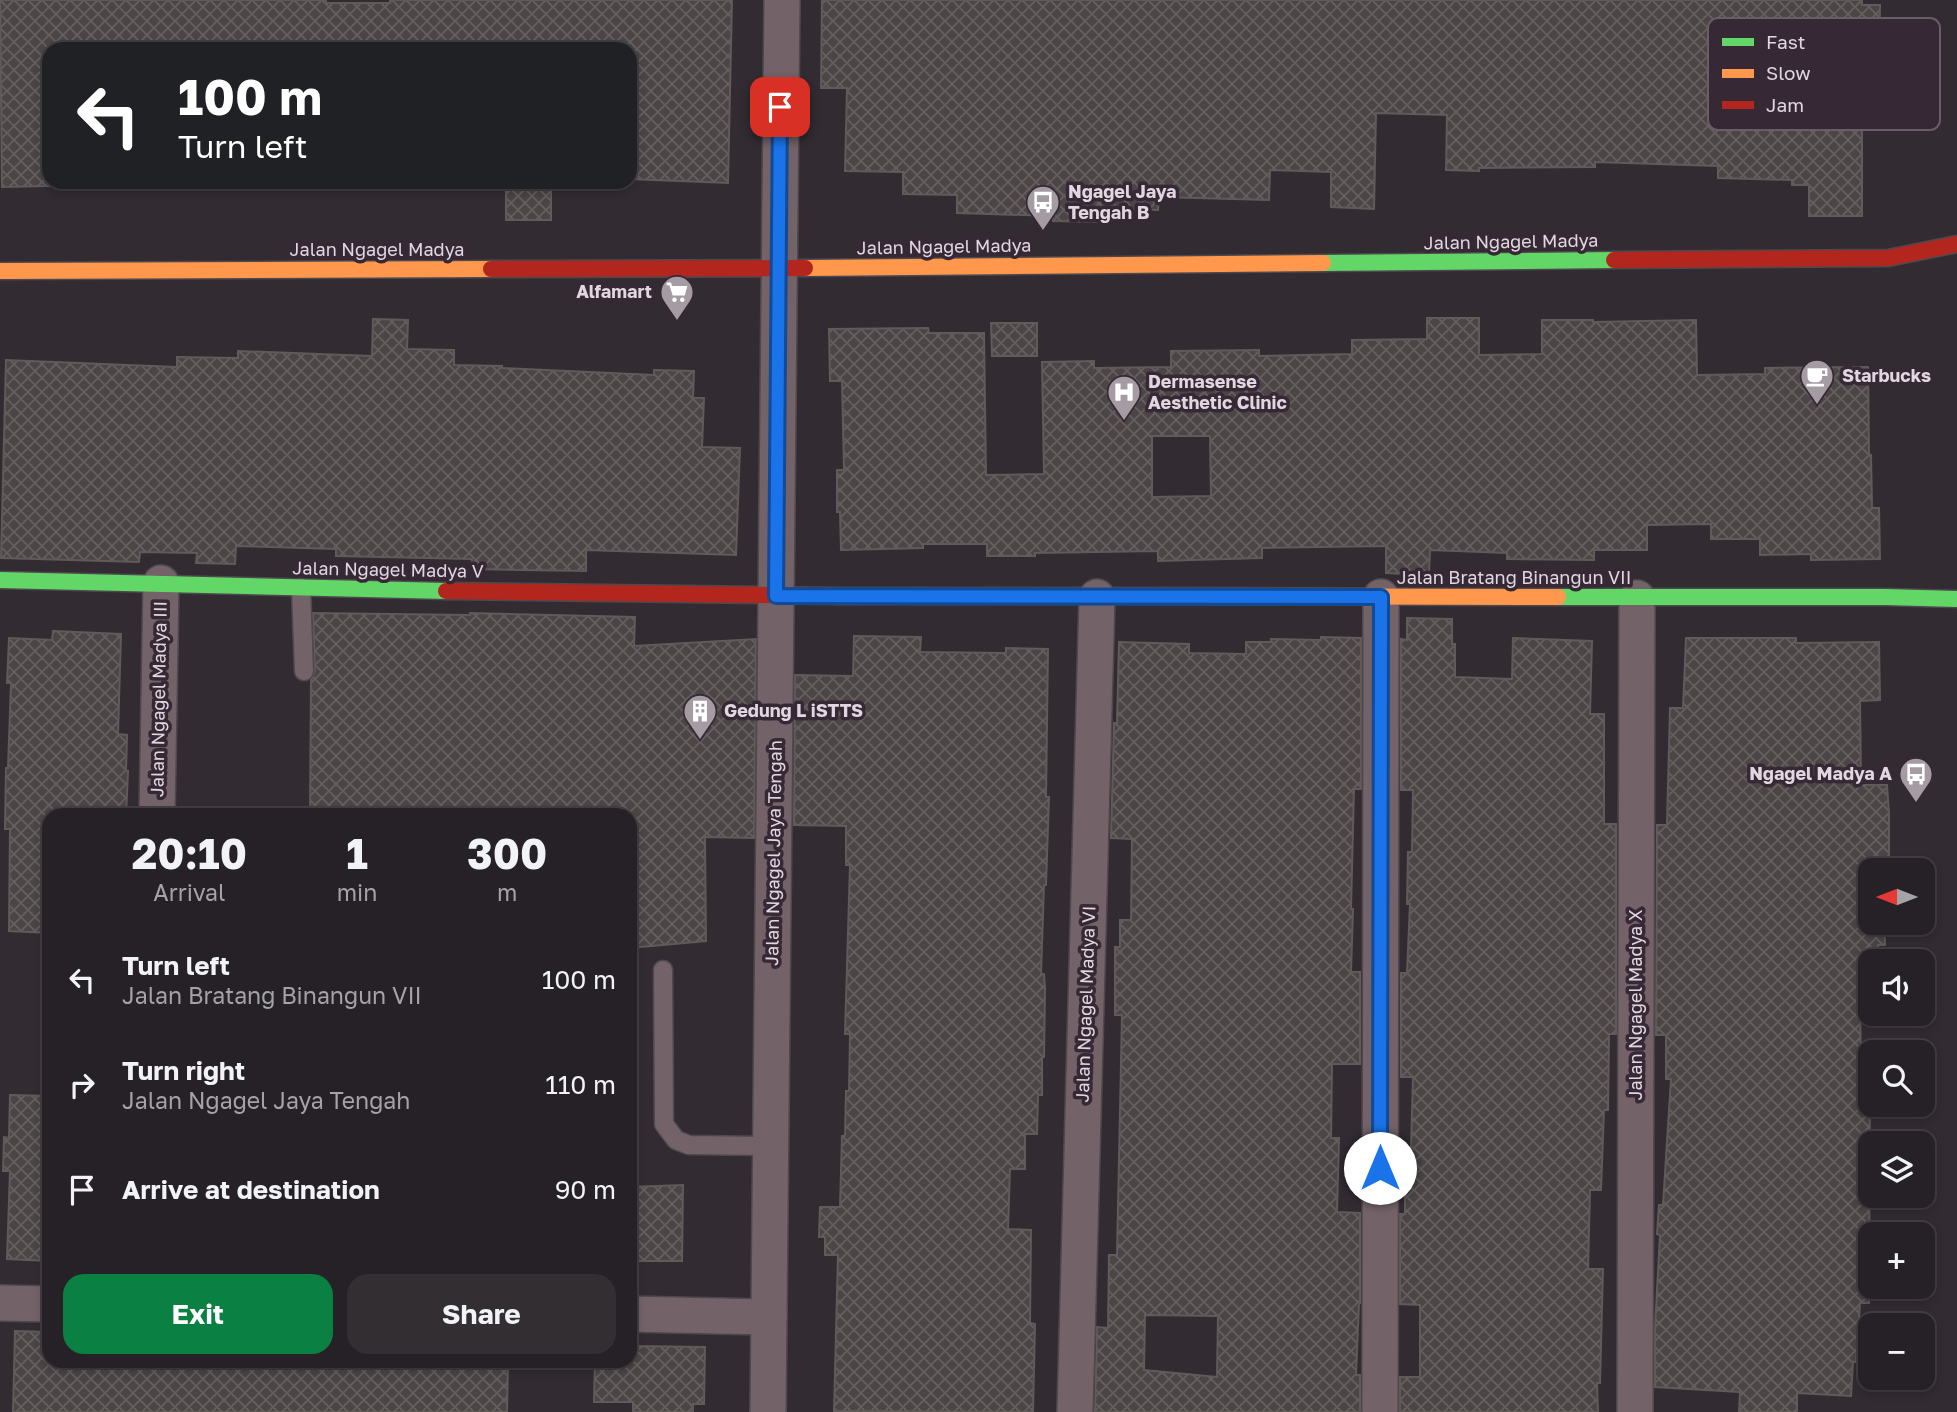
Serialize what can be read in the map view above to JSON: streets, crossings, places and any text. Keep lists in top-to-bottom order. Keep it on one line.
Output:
{"streets":{"street":["Jalan Ngagel Madya","Jalan Ngagel Madya V","Jalan Bratang Binangun VII","Jalan Ngagel Madya III","Jalan Ngagel Jaya Tengah","Jalan Ngagel Madya VI","Jalan Ngagel Madya X"]},"crossings":[["Jalan Ngagel Madya","Jalan Ngagel Jaya Tengah"],["Jalan Ngagel Madya V","Jalan Bratang Binangun VII"],["Jalan Ngagel Madya V","Jalan Ngagel Madya III"],["Jalan Ngagel Madya V","Jalan Ngagel Jaya Tengah"],["Jalan Bratang Binangun VII","Jalan Ngagel Jaya Tengah"],["Jalan Bratang Binangun VII","Jalan Ngagel Madya VI"],["Jalan Bratang Binangun VII","Jalan Ngagel Madya X"]],"places":{"bus stop":["Ngagel Jaya Tengah B","Ngagel Madya A"],"supermarket":["Alfamart"],"cafe":["Starbucks"],"hospital":["Dermasense Aesthetic Clinic"],"building":["Gedung L iSTTS"]},"legend":["Fast","Slow","Jam"],"north":"left","page":{"turn":["100 m","Turn left"],"eta":["20:10","Arrival","1","min","300","m"],"map_buttons":["+","−"],"list":[{"name":"Turn left","note":"Jalan Bratang Binangun VII","value":"100 m"},{"name":"Turn right","note":"Jalan Ngagel Jaya Tengah","value":"110 m"},{"name":"Arrive at destination","value":"90 m"}],"buttons":["Exit","Share"]}}
